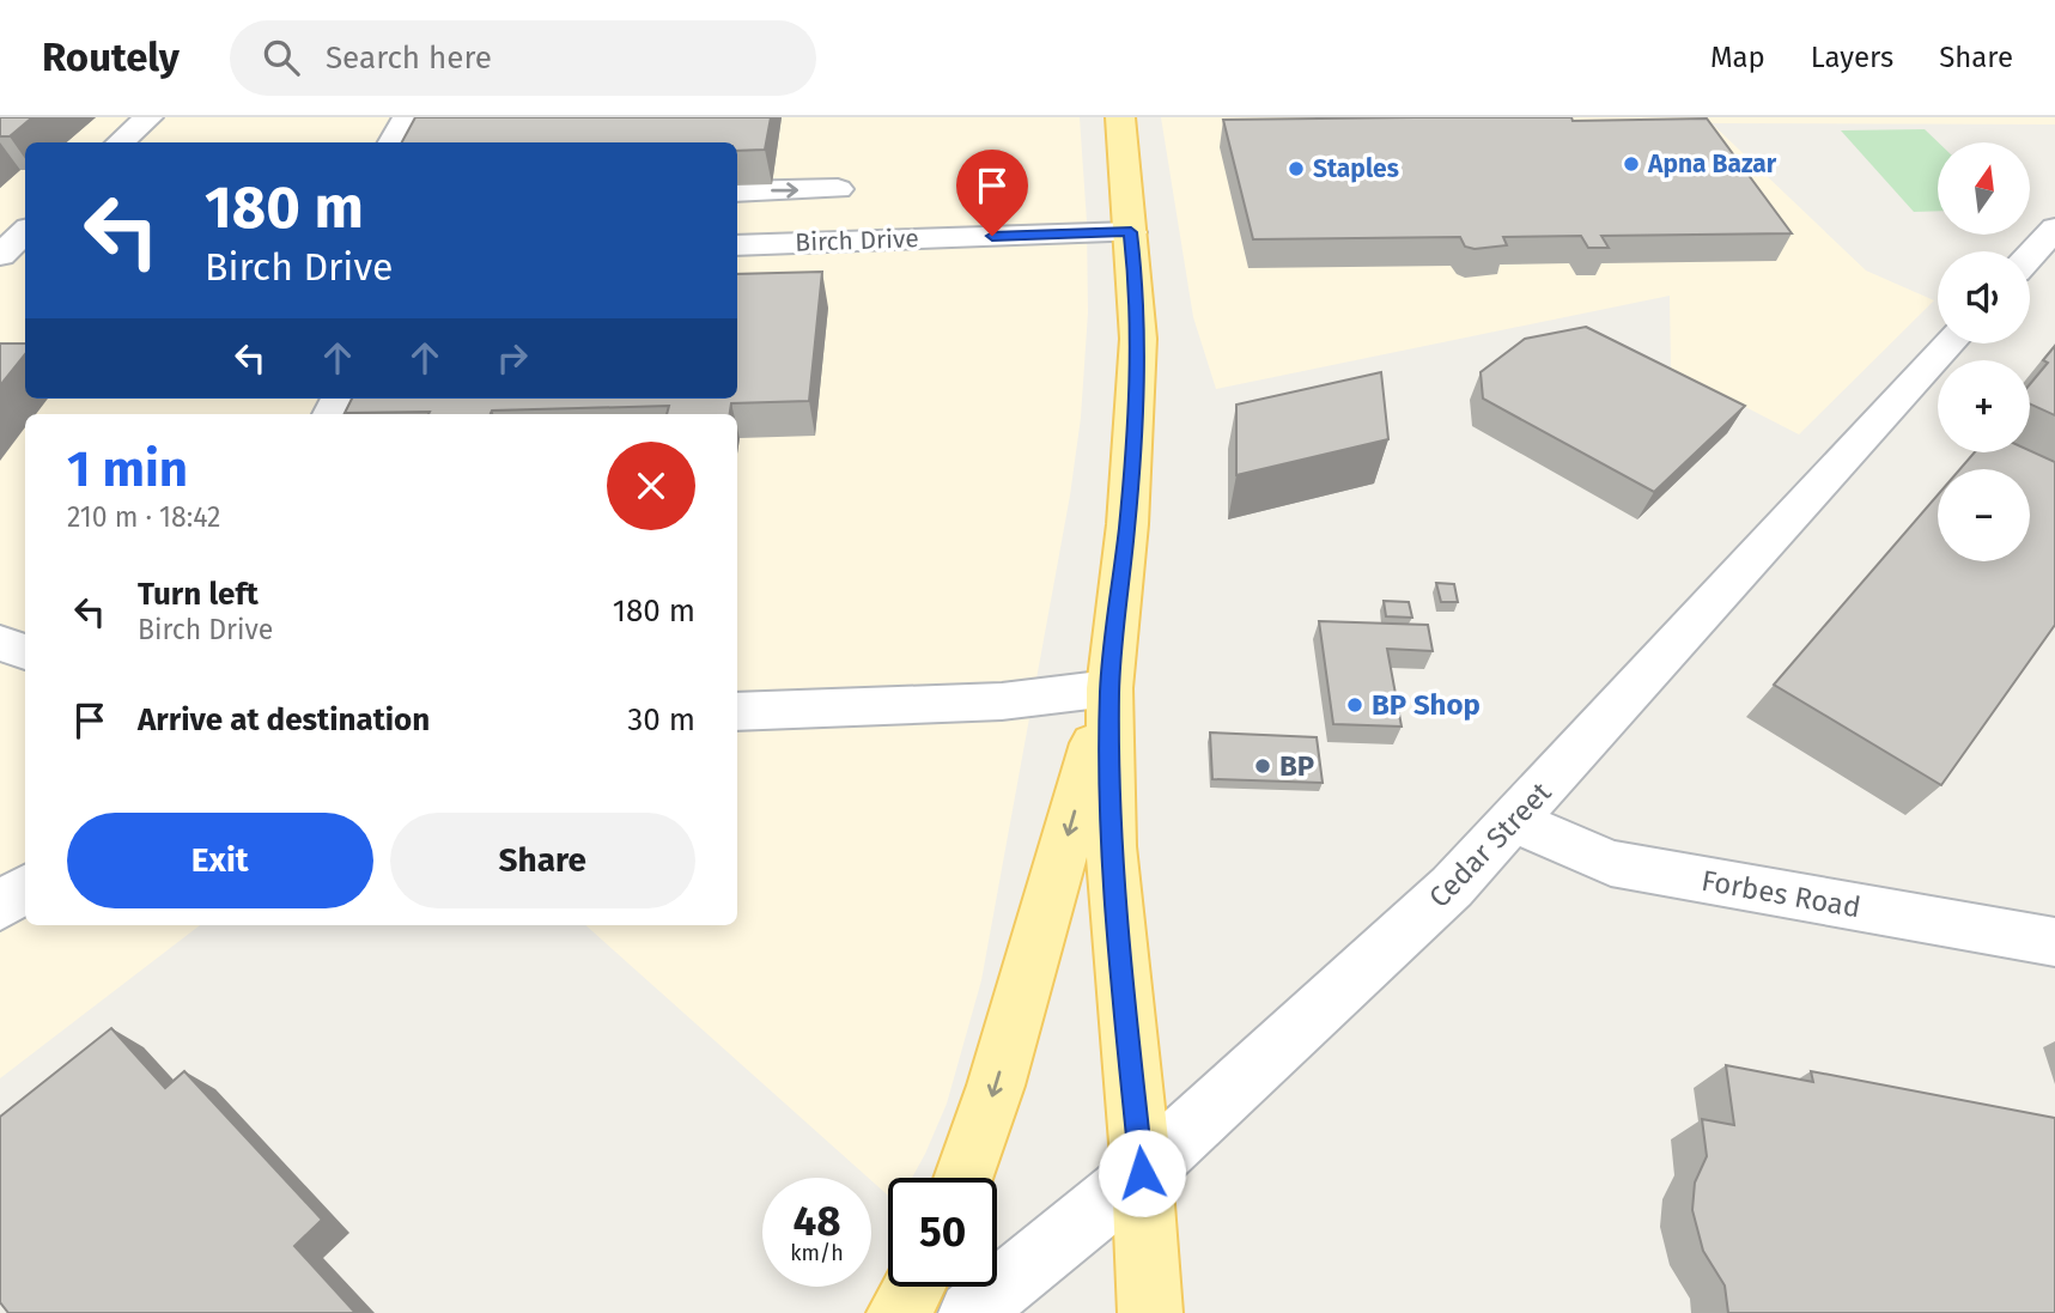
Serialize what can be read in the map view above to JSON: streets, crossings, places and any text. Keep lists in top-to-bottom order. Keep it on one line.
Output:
{"streets":{"street":["Birch Drive","Cedar Street","Forbes Road"]},"crossings":[["Cedar Street","Forbes Road"]],"places":["Apna Bazar","Staples","BP Shop","BP"],"north":"top","page":{"header":"Routely","search":"Search here","nav":["Map","Layers","Share"],"map_buttons":["+","−"],"turn":["180 m","Birch Drive"],"heading":["1 min","210 m · 18:42"],"list":[{"name":"Turn left","note":"Birch Drive","value":"180 m"},{"name":"Arrive at destination","value":"30 m"}],"buttons":["Exit","Share"],"speed":"48 km/h","limit":"50"}}
